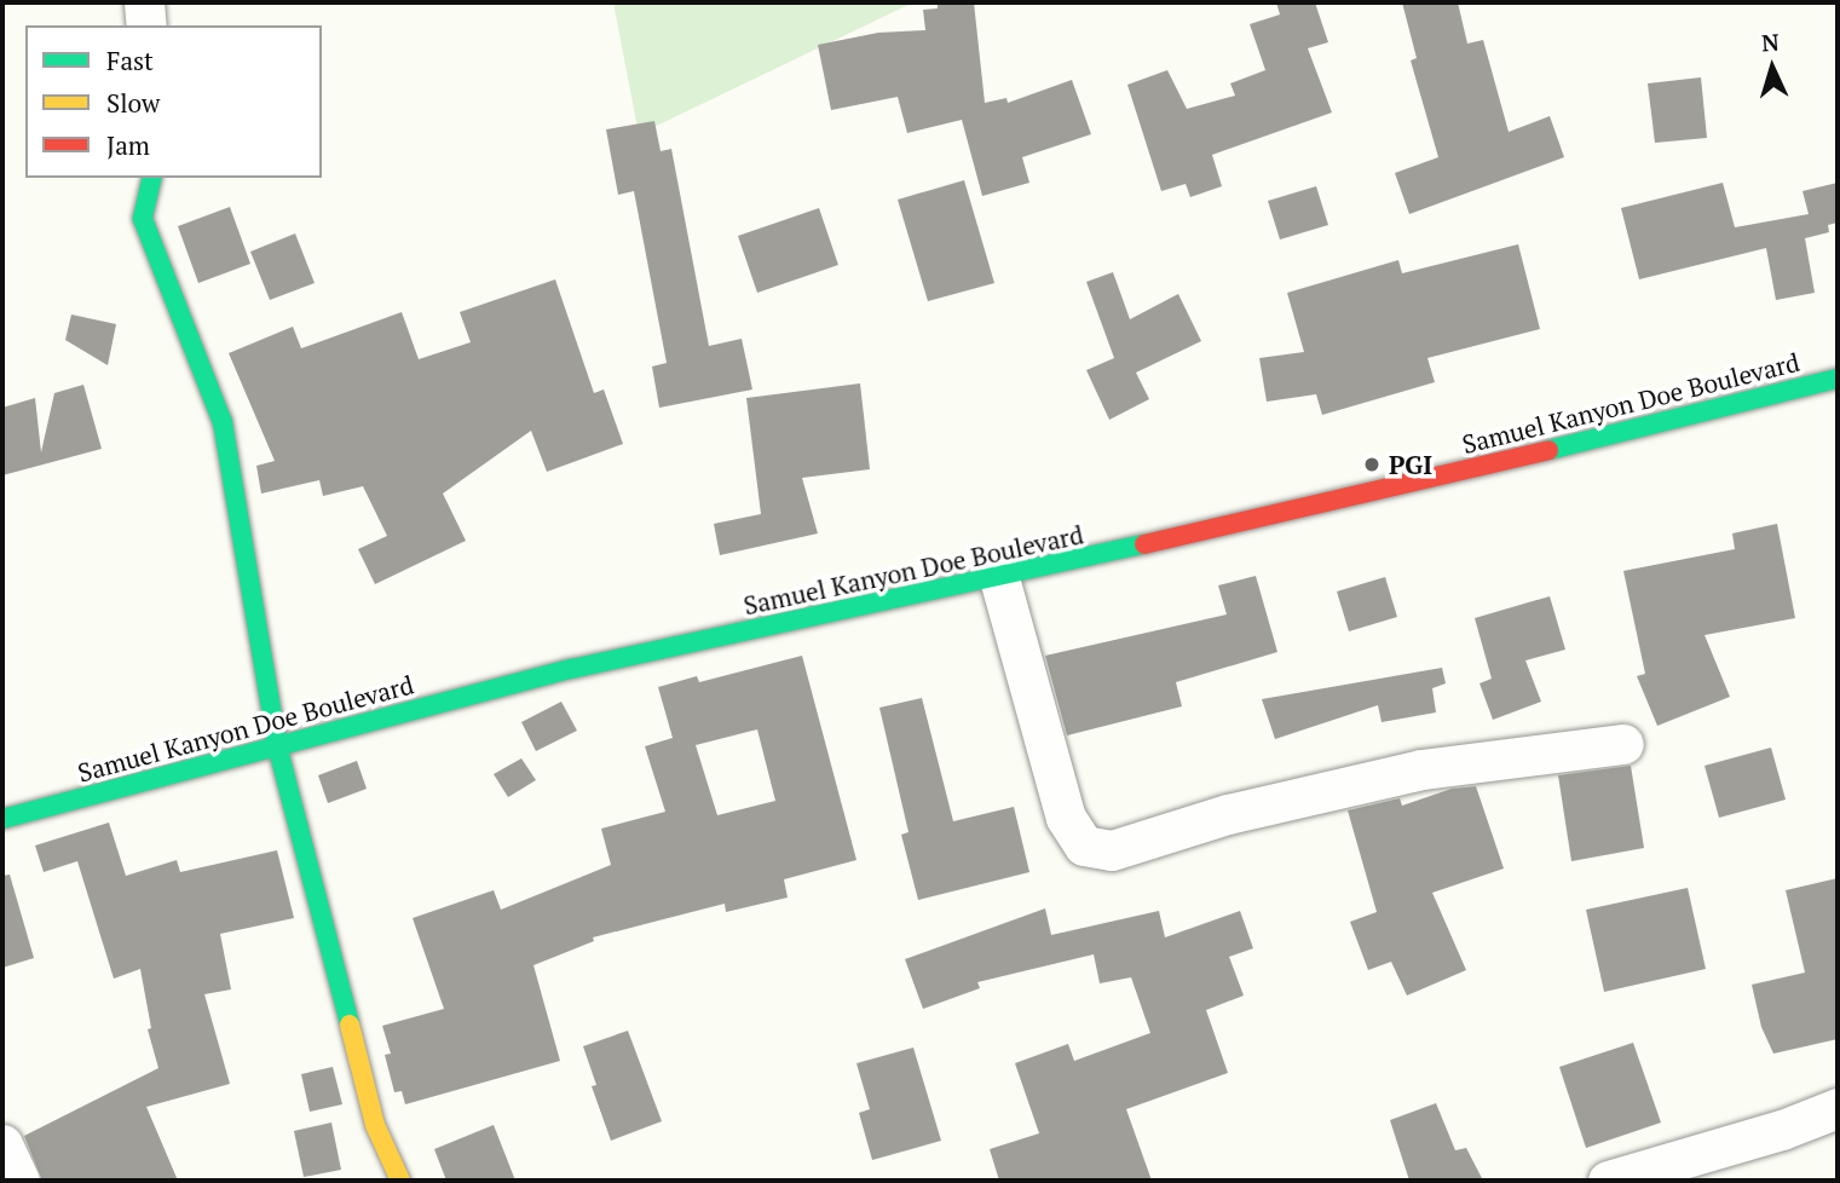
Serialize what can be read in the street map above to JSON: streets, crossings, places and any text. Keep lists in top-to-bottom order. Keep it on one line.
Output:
{"streets":{"street":["Samuel Kanyon Doe Boulevard"]},"places":["PGI"],"legend":["Fast","Slow","Jam"],"north":"top"}
